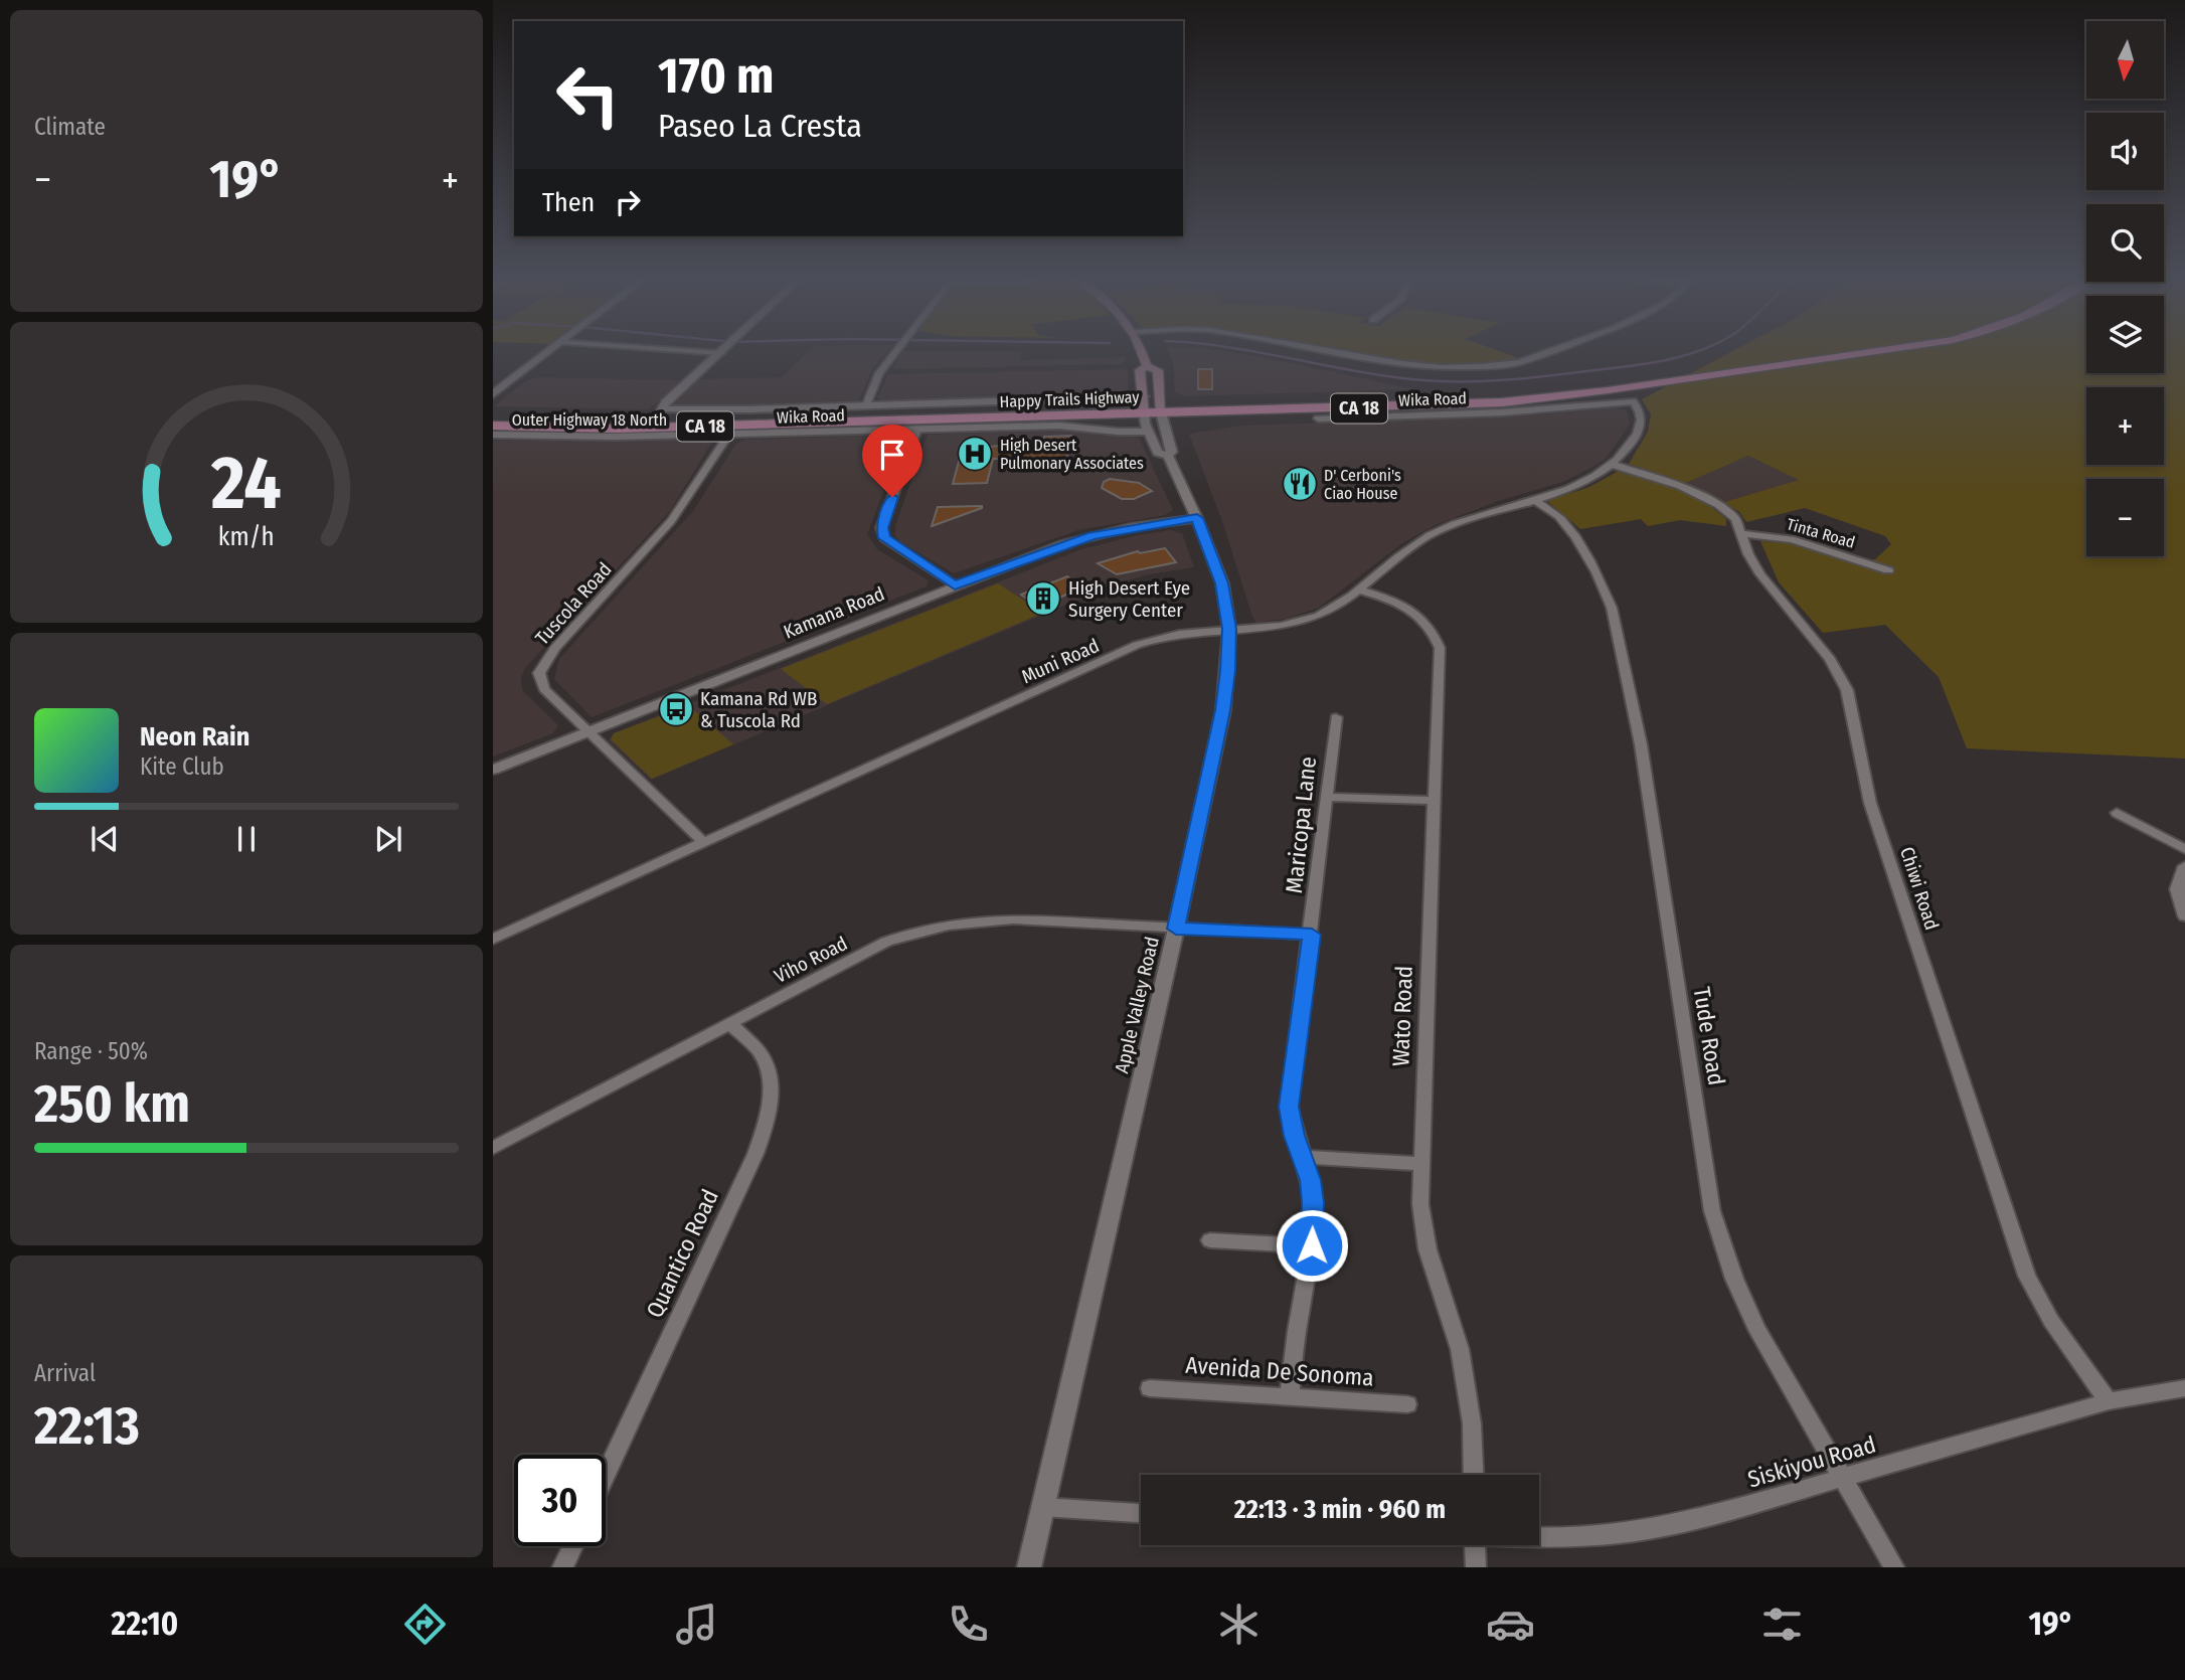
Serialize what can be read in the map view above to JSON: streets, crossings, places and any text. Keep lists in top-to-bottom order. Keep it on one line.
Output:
{"streets":{"main road":["Happy Trails Highway","CA 18","Apple Valley Road"],"street":["Wika Road","Outer Highway 18 North","Tinta Road","Tuscola Road","Kamana Road","Muni Road","Maricopa Lane","Chiwi Road","Viho Road","Wato Road","Tude Road","Quantico Road","Avenida De Sonoma","Siskiyou Road"]},"crossings":[["Happy Trails Highway","Apple Valley Road"],["Wika Road","Outer Highway 18 North"],["Wika Road","Tuscola Road"],["Wika Road","Muni Road"],["Wika Road","Apple Valley Road"],["Outer Highway 18 North","Tuscola Road"],["Tinta Road","Chiwi Road"],["Tuscola Road","Kamana Road"],["Tuscola Road","Muni Road"],["Kamana Road","Apple Valley Road"],["Muni Road","Chiwi Road"],["Muni Road","Apple Valley Road"],["Muni Road","Wato Road"],["Muni Road","Tude Road"],["Maricopa Lane","Viho Road"],["Maricopa Lane","Avenida De Sonoma"],["Chiwi Road","Siskiyou Road"],["Viho Road","Apple Valley Road"],["Viho Road","Quantico Road"],["Tude Road","Siskiyou Road"]],"places":{"hospital":["High Desert Pulmonary Associates"],"restaurant":["D' Cerboni's Ciao House"],"building":["High Desert Eye Surgery Center"],"bus stop":["Kamana Rd WB & Tuscola Rd"]},"north":"bottom","page":{"tile":["Climate",["Range · 50%","250 km"],["Arrival","22:13"]],"map_buttons":["+","−"],"turn":["170 m","Paseo La Cresta"],"heat":["−","19°","+"],"then":"Then","song":["Neon Rain","Kite Club"],"limit":"30","trip":"22:13 · 3 min · 960 m","tabs":["22:10","19°"],"gauge":["24","km/h"]}}
